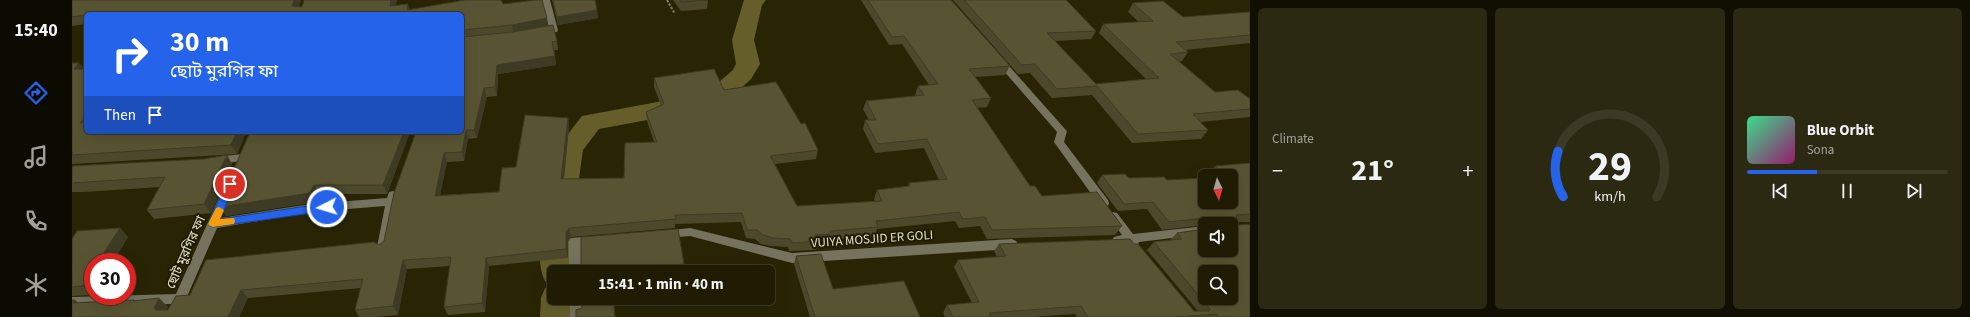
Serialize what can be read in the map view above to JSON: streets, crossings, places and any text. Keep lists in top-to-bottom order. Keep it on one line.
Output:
{"streets":{"street":["VUIYA MOSJID ER GOLI","ছোট মুরগির ফা"]},"north":"bottom","page":{"tabs":"15:40","tile":"Climate","turn":["30 m","ছোট মুরগির ফা"],"then":"Then","song":["Blue Orbit","Sona"],"heat":["−","21°","+"],"limit":"30","trip":"15:41 · 1 min · 40 m","gauge":["29","km/h"]}}
